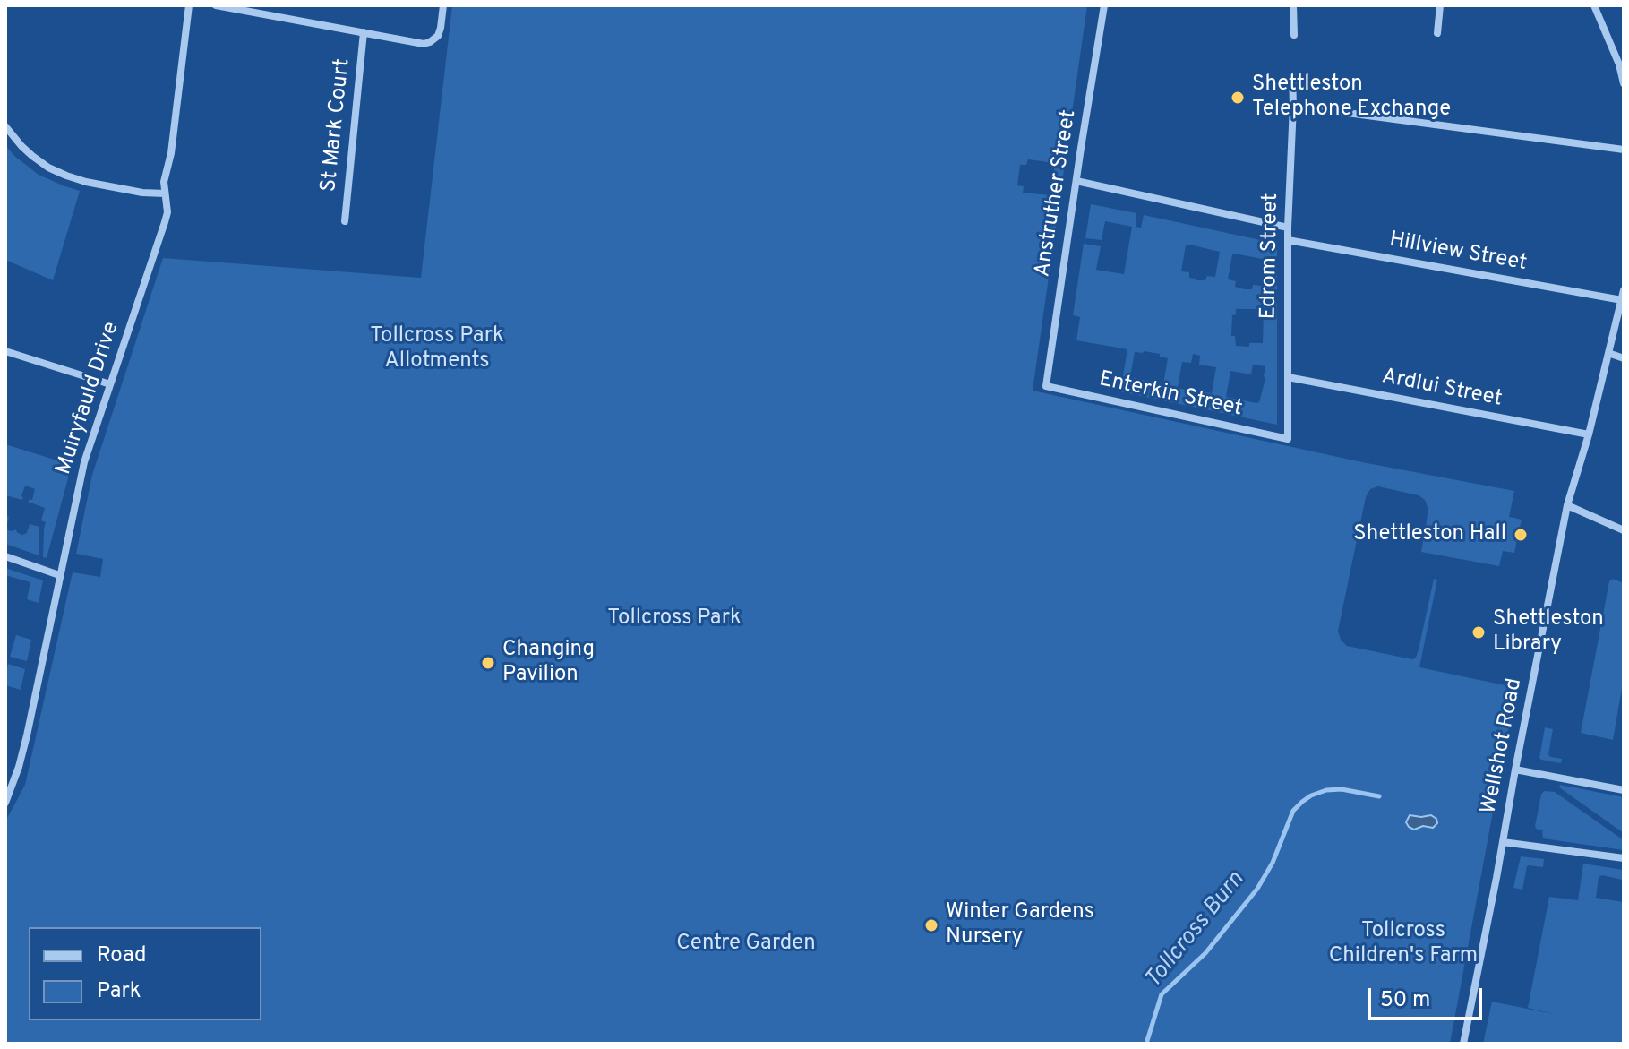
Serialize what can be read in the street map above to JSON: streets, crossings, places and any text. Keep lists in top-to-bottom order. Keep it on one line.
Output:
{"streets":{"street":["St Mark Court","Anstruther Street","Hillview Street","Edrom Street","Ardlui Street","Enterkin Street","Muiryfauld Drive","Wellshot Road"]},"crossings":[["Anstruther Street","Enterkin Street"],["Hillview Street","Edrom Street"],["Hillview Street","Wellshot Road"],["Edrom Street","Ardlui Street"],["Edrom Street","Enterkin Street"],["Ardlui Street","Wellshot Road"]],"water":["Tollcross Burn"],"parks":["Tollcross Park Allotments","Tollcross Park","Tollcross Children's Farm","Centre Garden"],"places":["Shettleston Telephone Exchange","Shettleston Hall","Shettleston Library","Changing Pavilion","Winter Gardens Nursery"],"legend":["Road","Park"],"scale_bar":"50 m"}
